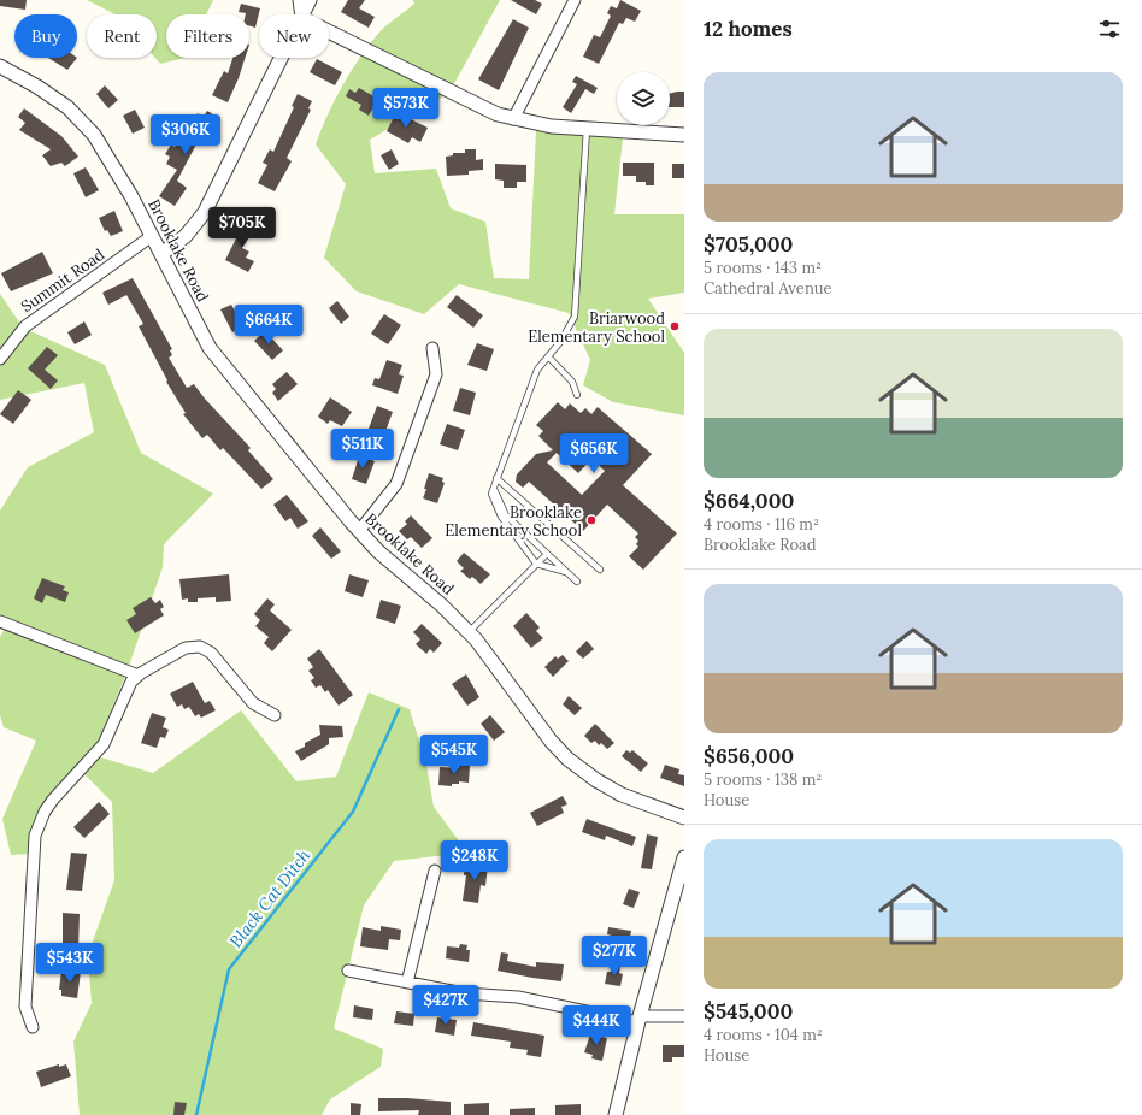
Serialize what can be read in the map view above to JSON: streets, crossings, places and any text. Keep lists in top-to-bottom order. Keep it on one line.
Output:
{"streets":{"street":["Brooklake Road","Summit Road"]},"crossings":[["Brooklake Road","Summit Road"]],"water":["Black Cat Ditch"],"places":["Briarwood Elementary School","Brooklake Elementary School"],"page":{"heading":"12 homes","chip":["Buy","Rent","Filters","New"],"list":[{"name":"$705,000","note":"5 rooms · 143 m² · Cathedral Avenue"},{"name":"$664,000","note":"4 rooms · 116 m² · Brooklake Road"},{"name":"$656,000","note":"5 rooms · 138 m² · House"},{"name":"$545,000","note":"4 rooms · 104 m² · House"}],"price":["$573K","$306K","$705K","$664K","$511K","$656K","$545K","$248K","$277K","$543K","$427K","$444K"]}}
